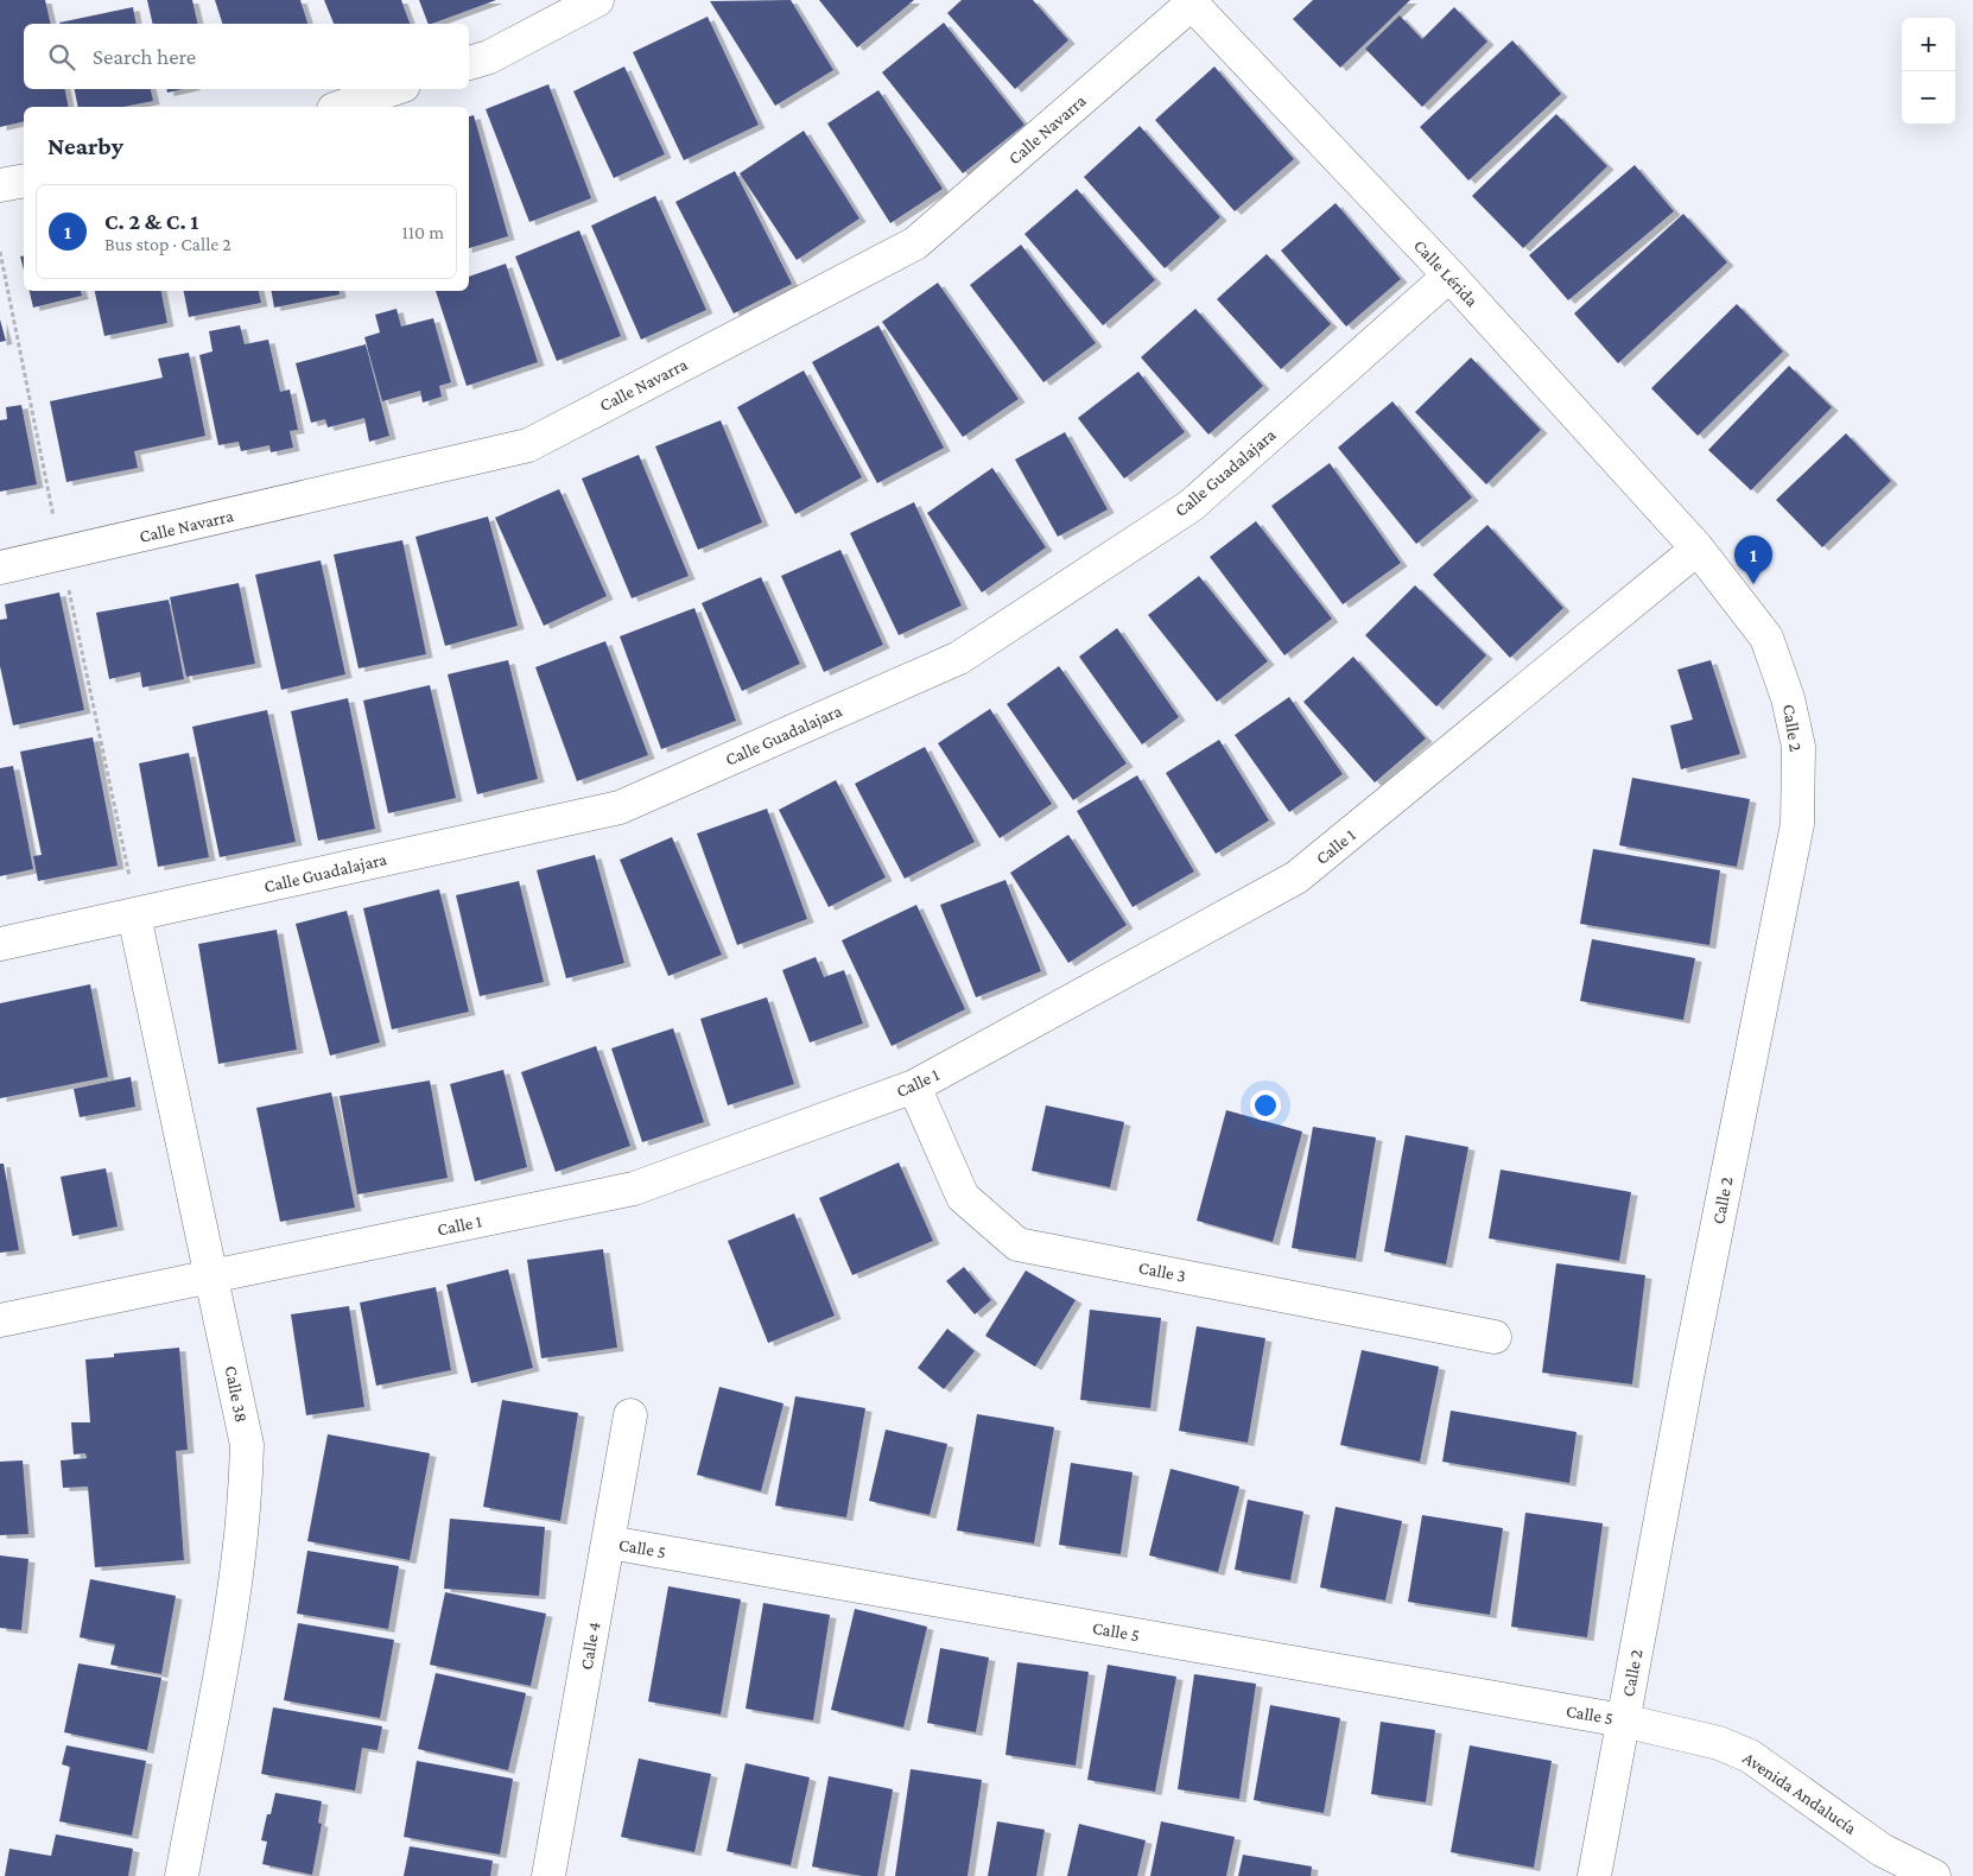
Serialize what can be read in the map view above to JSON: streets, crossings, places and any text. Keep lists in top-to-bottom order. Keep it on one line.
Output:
{"streets":{"street":["Calle Navarra","Calle Lérida","Calle Guadalajara","Calle 2","Calle 1","Calle 3","Calle 38","Calle 5","Calle 4","Avenida Andalucía"]},"crossings":[["Calle Navarra","Calle Lérida"],["Calle Lérida","Calle Guadalajara"],["Calle Lérida","Calle 2"],["Calle Lérida","Calle 1"],["Calle Guadalajara","Calle 38"],["Calle 2","Calle 1"],["Calle 2","Calle 5"],["Calle 2","Avenida Andalucía"],["Calle 1","Calle 3"],["Calle 1","Calle 38"],["Calle 5","Calle 4"],["Calle 5","Avenida Andalucía"]],"page":{"map_buttons":["+","−"],"search":"Search here","heading":"Nearby","list":[{"mark":"1","name":"C. 2 & C. 1","note":"Bus stop · Calle 2","value":"110 m"}],"pins":"1"}}
